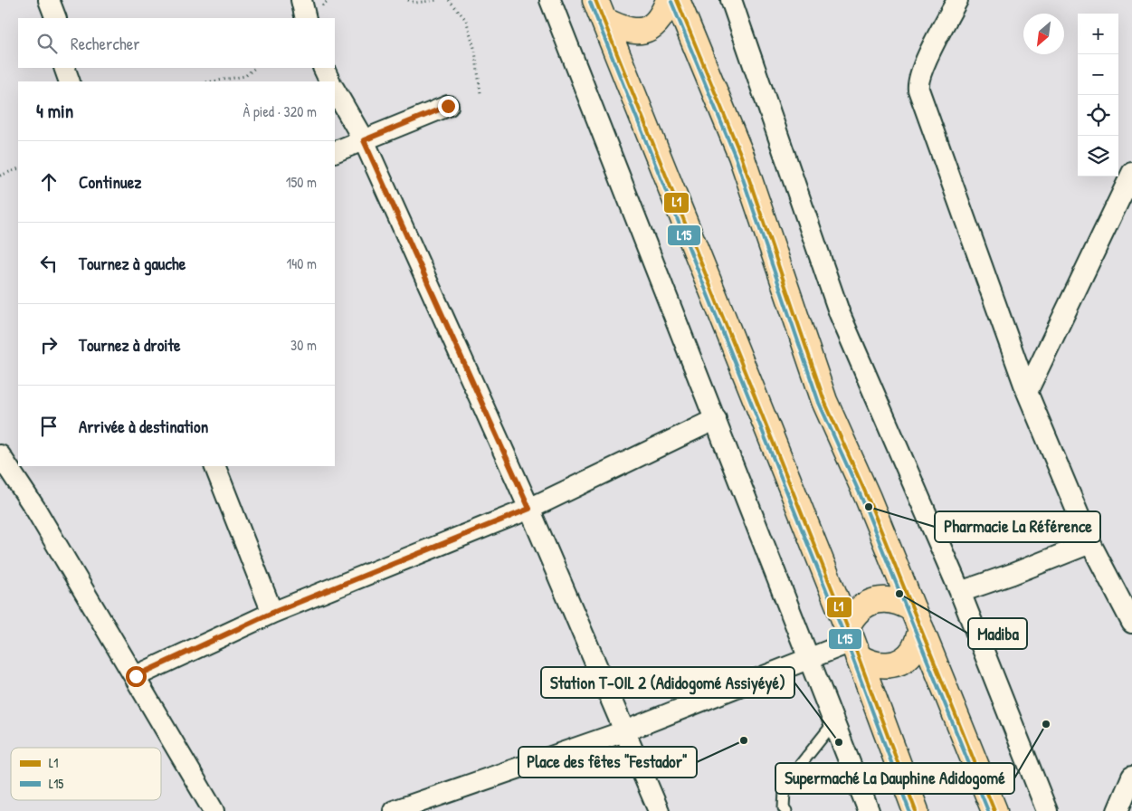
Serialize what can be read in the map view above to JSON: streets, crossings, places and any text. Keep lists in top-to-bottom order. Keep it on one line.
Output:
{"places":["Pharmacie La Référence","Madiba","Supermaché La Dauphine Adidogomé","Place des fêtes \"Festador\"","Station T-OIL 2 (Adidogomé Assiyéyé)"],"lines":["transit line L1","transit line L15"],"legend":["L1","L15"],"north":"bottom left","page":{"map_buttons":["+","−"],"search":"Rechercher","heading":["4 min","À pied · 320 m"],"list":[["Continuez","150 m"],["Tournez à gauche","140 m"],["Tournez à droite","30 m"],"Arrivée à destination"]}}
